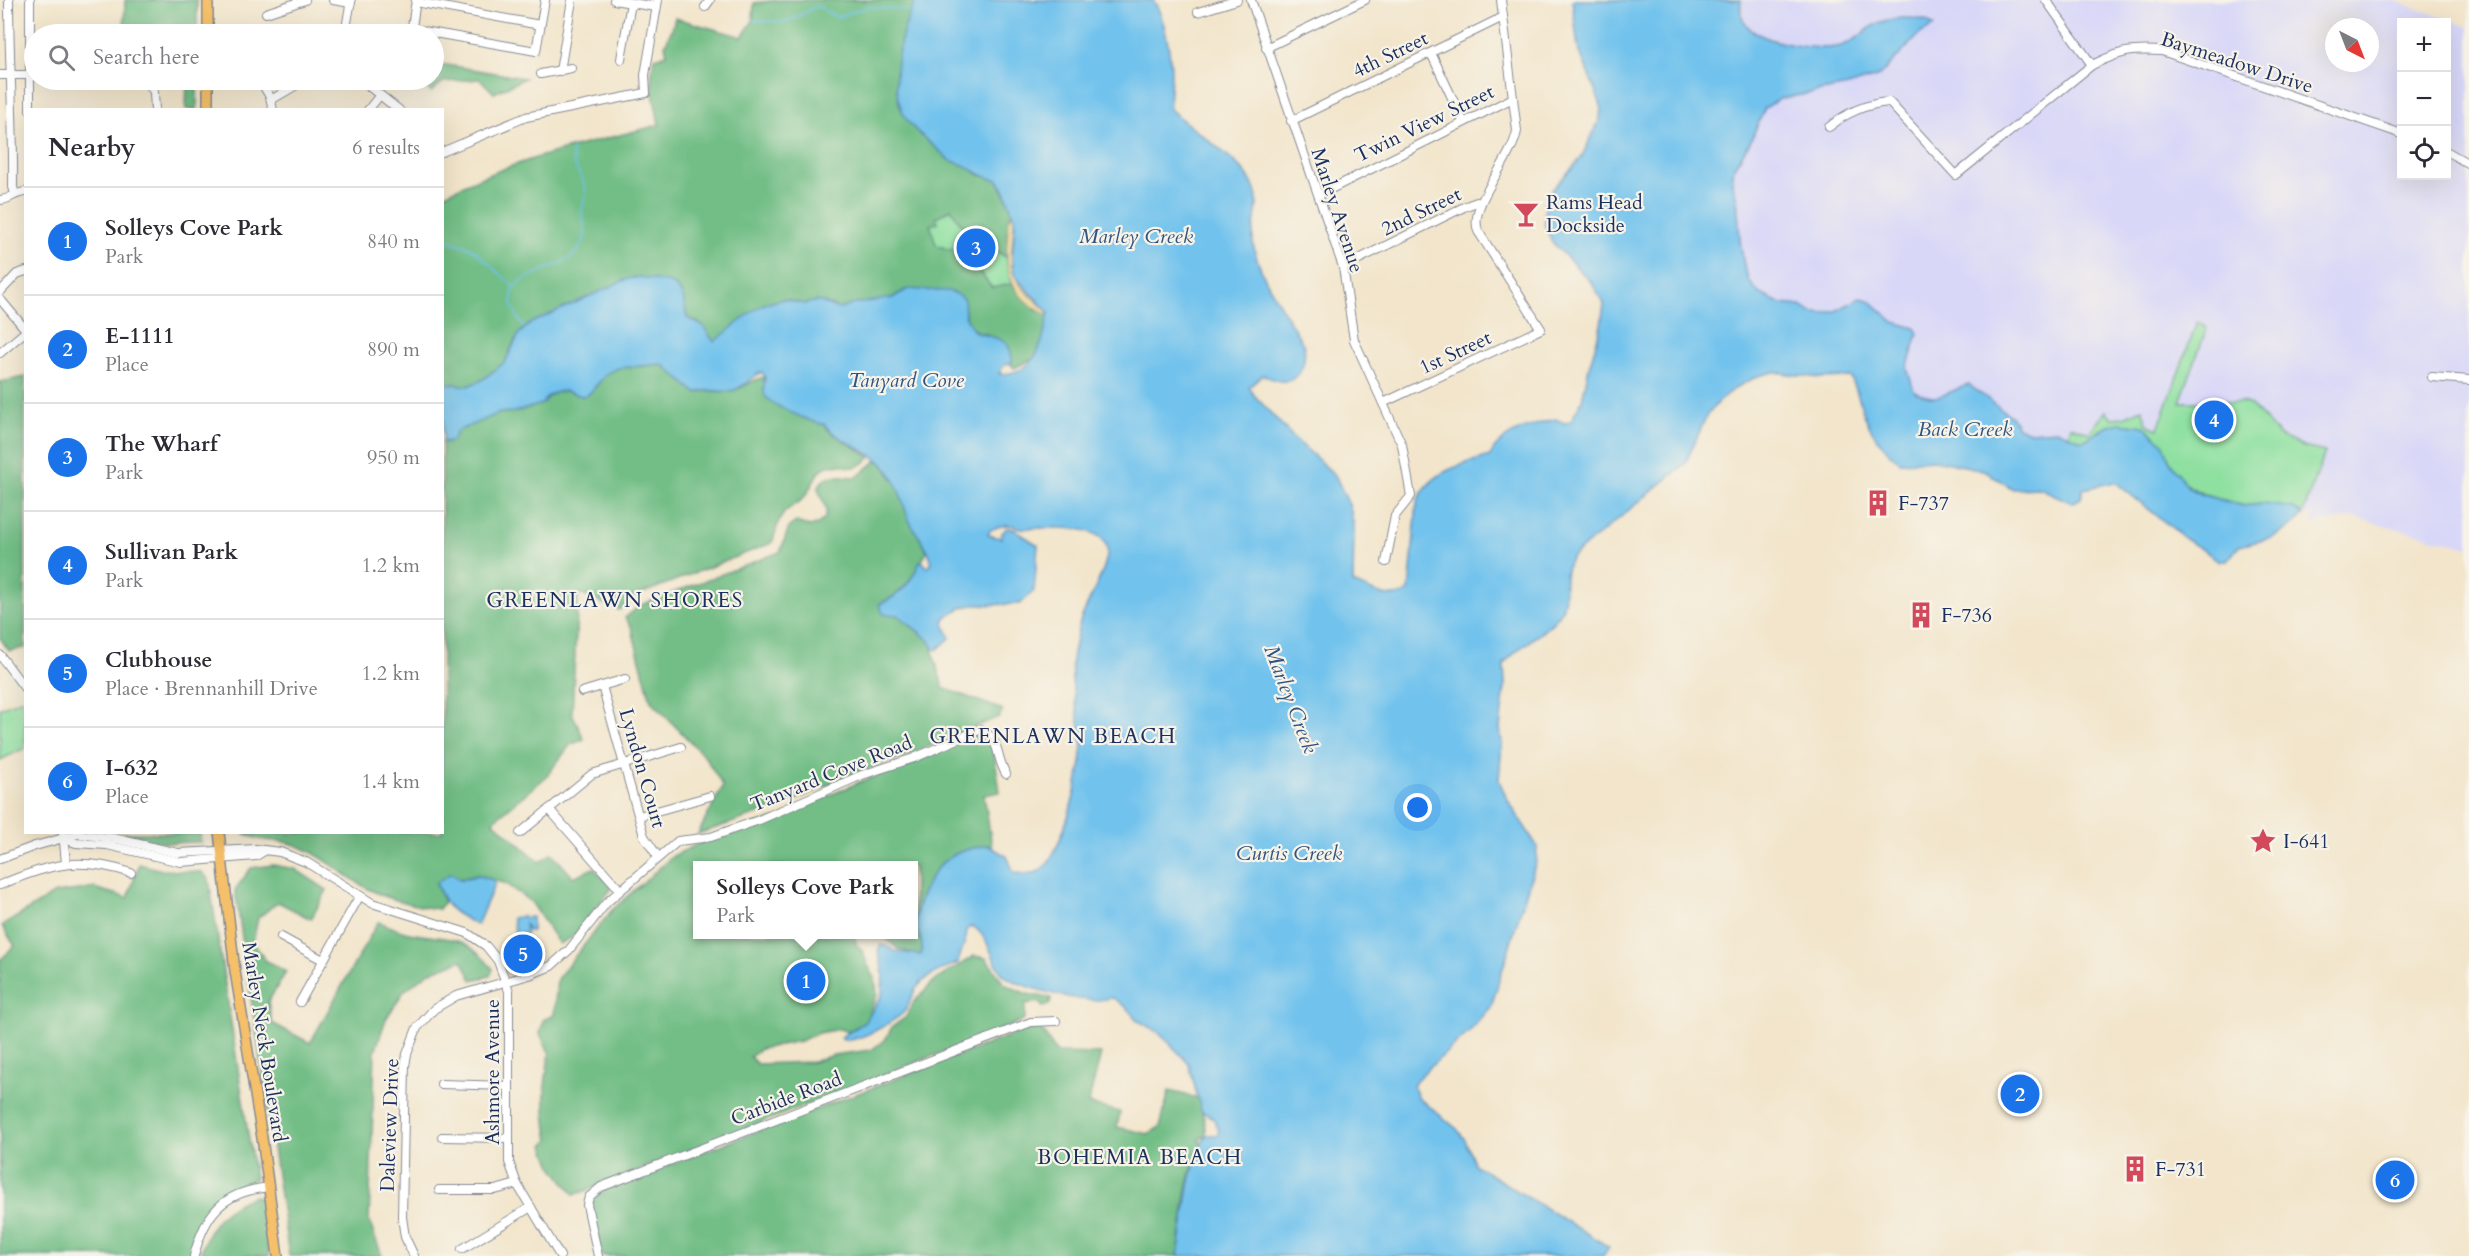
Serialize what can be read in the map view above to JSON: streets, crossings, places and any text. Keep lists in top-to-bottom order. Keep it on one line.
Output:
{"streets":{"main road":["Marley Neck Boulevard"],"street":["4th Street","Baymeadow Drive","Twin View Street","Marley Avenue","2nd Street","1st Street","Lyndon Court","Tanyard Cove Road","Ashmore Avenue","Carbide Road","Daleview Drive"]},"crossings":[["4th Street","Marley Avenue"],["Twin View Street","Marley Avenue"],["Marley Avenue","2nd Street"],["Marley Avenue","1st Street"],["2nd Street","1st Street"],["Lyndon Court","Daleview Drive"],["Tanyard Cove Road","Daleview Drive"],["Marley Neck Boulevard","Ashmore Avenue"],["Ashmore Avenue","Daleview Drive"]],"districts":["GREENLAWN SHORES","GREENLAWN BEACH","BOHEMIA BEACH"],"water":["Marley Creek","Tanyard Cove","Back Creek","Curtis Creek"],"places":{"bar":["Rams Head Dockside"],"building":["F-737","F-736","F-731"],"place":["I-641"]},"north":"bottom right","page":{"map_buttons":["+","−"],"search":"Search here","heading":["Nearby","6 results"],"list":[{"mark":"1","name":"Solleys Cove Park","note":"Park","value":"840 m"},{"mark":"2","name":"E-1111","note":"Place","value":"890 m"},{"mark":"3","name":"The Wharf","note":"Park","value":"950 m"},{"mark":"4","name":"Sullivan Park","note":"Park","value":"1.2 km"},{"mark":"5","name":"Clubhouse","note":"Place · Brennanhill Drive","value":"1.2 km"},{"mark":"6","name":"I-632","note":"Place","value":"1.4 km"}],"pins":["3","4","5","1","2","6"],"popup":["Solleys Cove Park","Park"]}}
